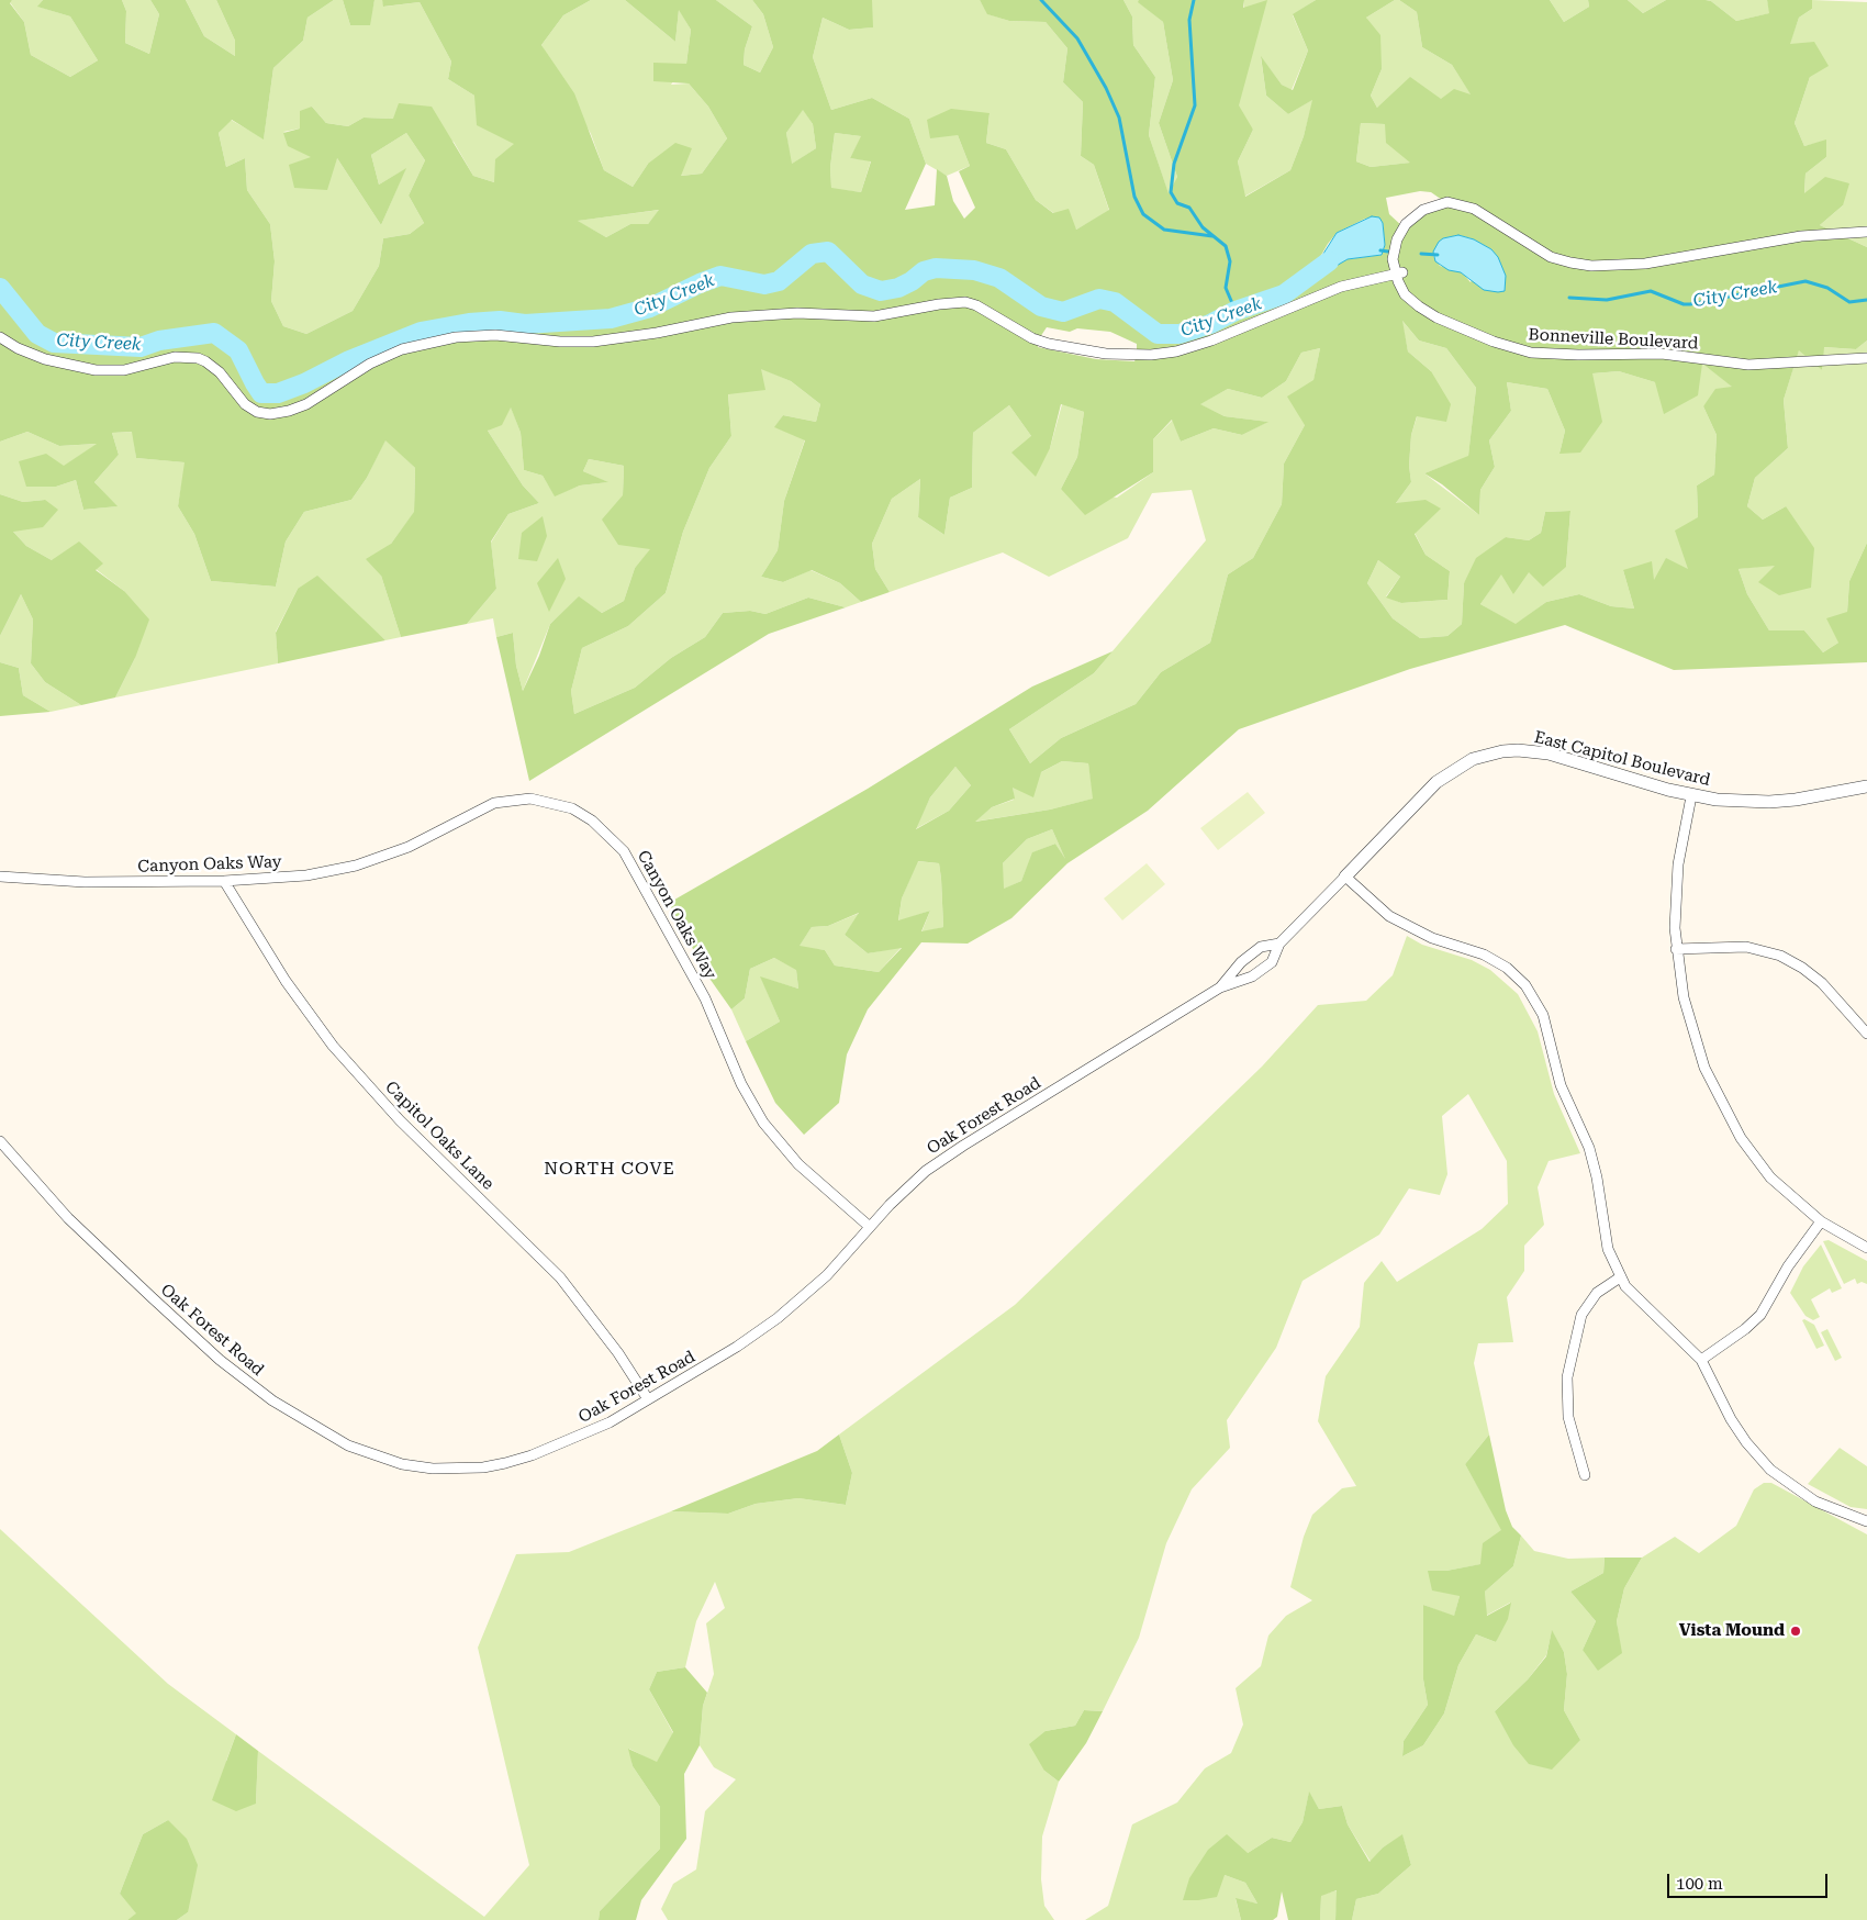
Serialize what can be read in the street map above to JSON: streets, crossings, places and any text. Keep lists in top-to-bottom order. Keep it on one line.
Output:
{"streets":{"street":["Bonneville Boulevard","East Capitol Boulevard","Canyon Oaks Way","Oak Forest Road","Capitol Oaks Lane"]},"crossings":[["East Capitol Boulevard","Oak Forest Road"],["Canyon Oaks Way","Oak Forest Road"],["Canyon Oaks Way","Capitol Oaks Lane"],["Oak Forest Road","Capitol Oaks Lane"]],"districts":["NORTH COVE"],"water":["City Creek"],"places":["Vista Mound"],"scale_bar":"100 m"}
